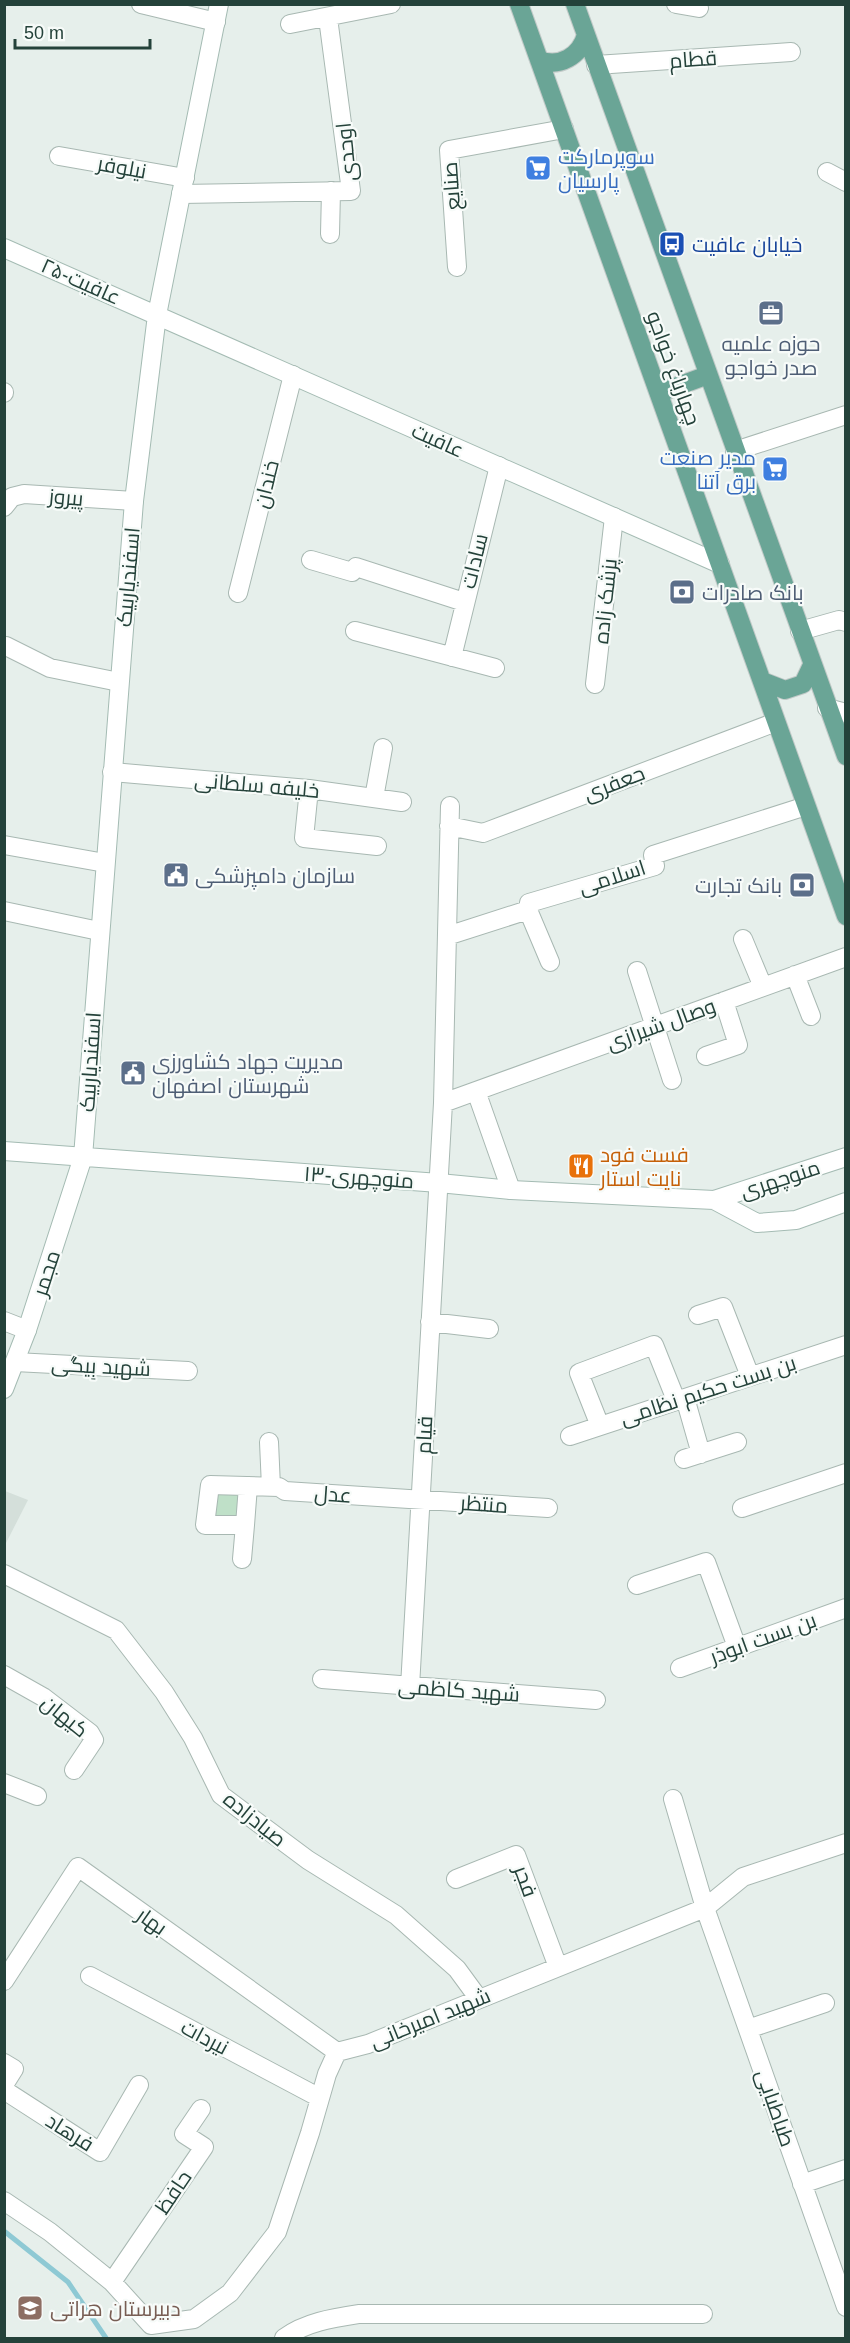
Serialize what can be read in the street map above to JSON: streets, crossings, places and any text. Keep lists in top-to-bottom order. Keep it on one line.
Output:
{"streets":{"main road":["چهارباغ خواجو"],"street":["قطام","اوحدی","نیلوفر","صنایع","۲۵-عافیت","عافیت","خندان","پیروز","سادات","اسفندیاربیک","پزشک زاده","جعفری","خلیفه سلطانی","اسلامی","وصال شیرازی","۱۳-منوچهری","منوچهری","مجمر","شهید بِیگی","بن بست حکیم نظامی","قیام","عدل","منتظر","بن بست ابوذر","شهید کاظمی","کیهان","صیادزاده","فجر","بهار","شهید امیرخانی","نیردات","طباطبایی","فرهاد","حافظ"]},"crossings":[["قطام","چهارباغ خواجو"],["اوحدی","نیلوفر"],["اوحدی","اسفندیاربیک"],["نیلوفر","اسفندیاربیک"],["صنایع","چهارباغ خواجو"],["۲۵-عافیت","عافیت"],["۲۵-عافیت","اسفندیاربیک"],["چهارباغ خواجو","عافیت"],["چهارباغ خواجو","جعفری"],["چهارباغ خواجو","اسلامی"],["عافیت","خندان"],["عافیت","سادات"],["عافیت","اسفندیاربیک"],["عافیت","پزشک زاده"],["پیروز","اسفندیاربیک"],["اسفندیاربیک","خلیفه سلطانی"],["اسفندیاربیک","۱۳-منوچهری"],["اسفندیاربیک","مجمر"],["۱۳-منوچهری","منوچهری"],["۱۳-منوچهری","مجمر"],["۱۳-منوچهری","قیام"],["مجمر","شهید بِیگی"],["قیام","عدل"],["قیام","منتظر"],["قیام","شهید کاظمی"],["عدل","منتظر"],["صیادزاده","شهید امیرخانی"],["فجر","شهید امیرخانی"],["بهار","شهید امیرخانی"],["شهید امیرخانی","طباطبایی"]],"places":{"supermarket":["سوپرمارکت پارسیان","مدیر صنعت برق آتنا"],"bus stop":["خیابان عافیت"],"office":["حوزه علمیه صدر خواجو"],"bank":["بانک صادرات","بانک تجارت"],"public building":["سازمان دامپزشکی","مدیریت جهاد کشاورزی شهرستان اصفهان"],"restaurant":["فست فود نایت استار"],"school or university":["دبیرستان هراتی"]},"scale_bar":"50 m"}
